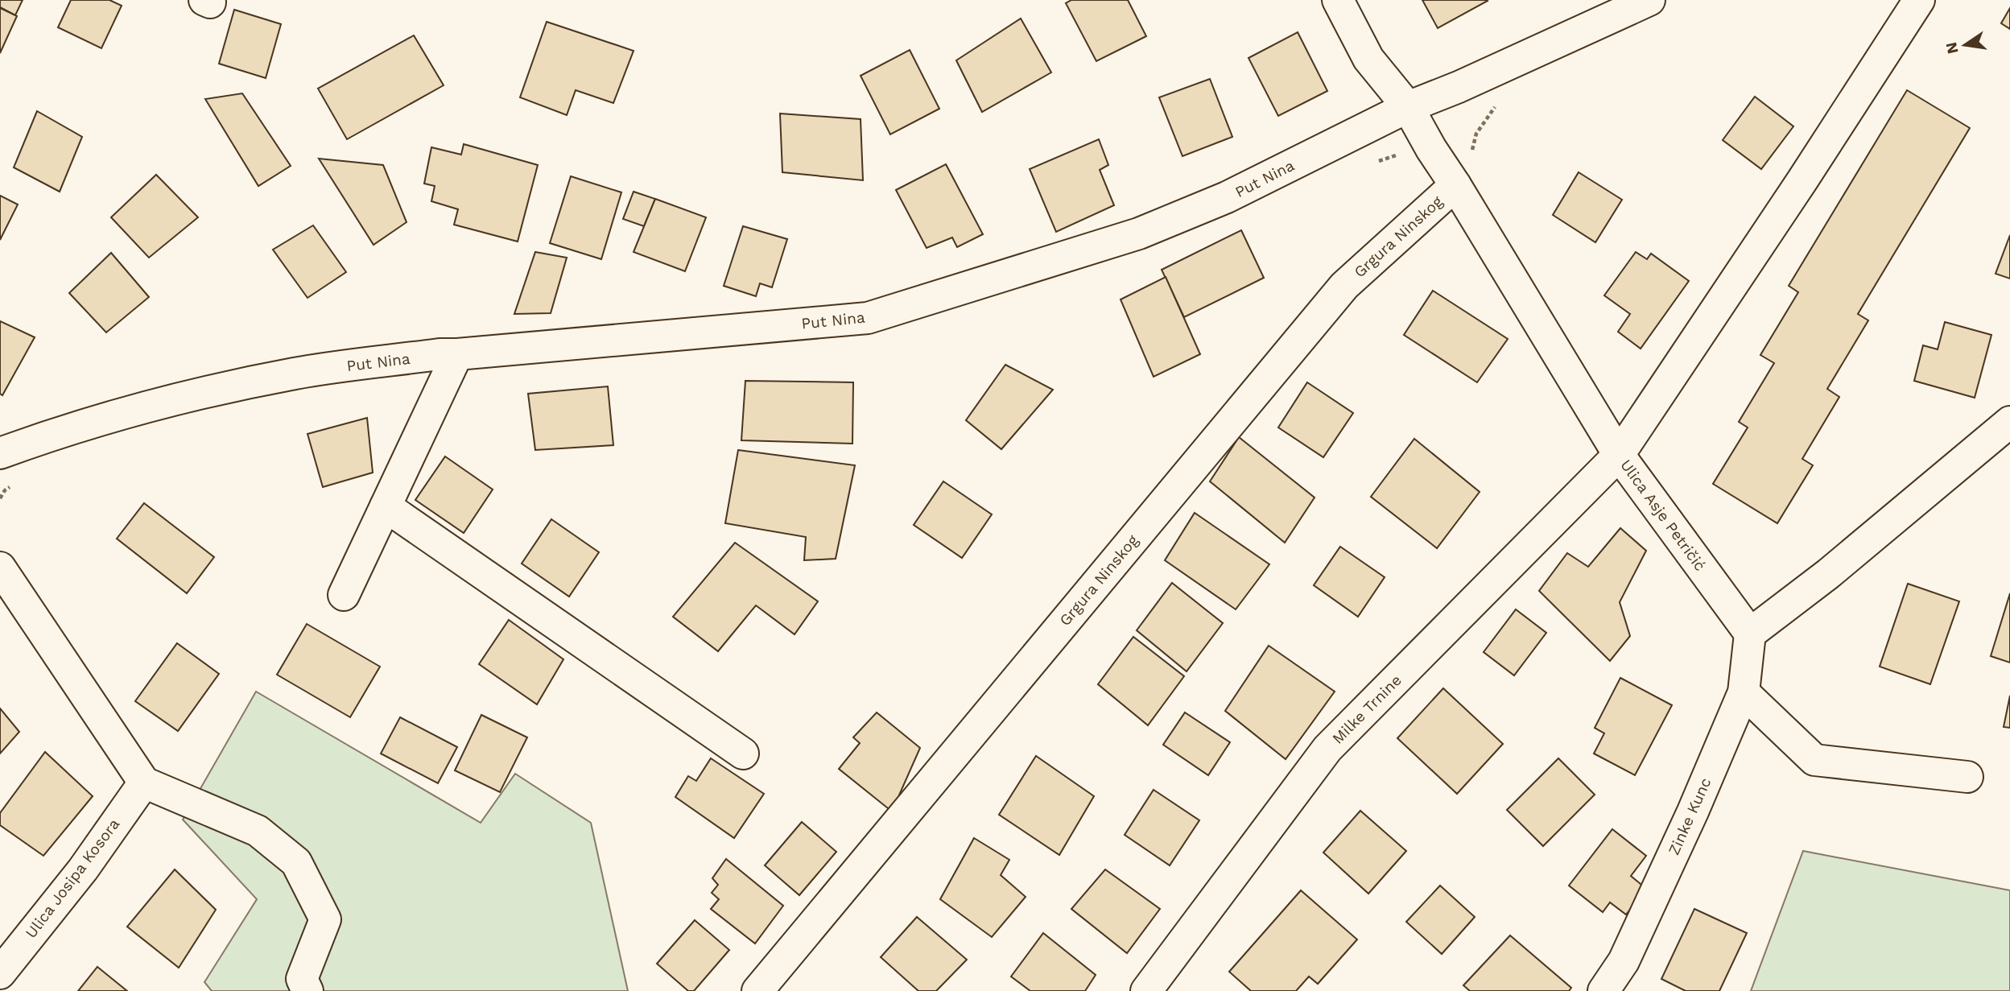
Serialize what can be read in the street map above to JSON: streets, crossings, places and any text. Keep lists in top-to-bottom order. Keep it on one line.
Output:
{"streets":{"street":["Put Nina","Grgura Ninskog","Ulica Asje Petričić","Milke Trnine","Zinke Kunc","Ulica Josipa Kosora"]},"crossings":[["Put Nina","Ulica Asje Petričić"],["Grgura Ninskog","Ulica Asje Petričić"],["Ulica Asje Petričić","Milke Trnine"],["Ulica Asje Petričić","Zinke Kunc"]],"north":"left"}
